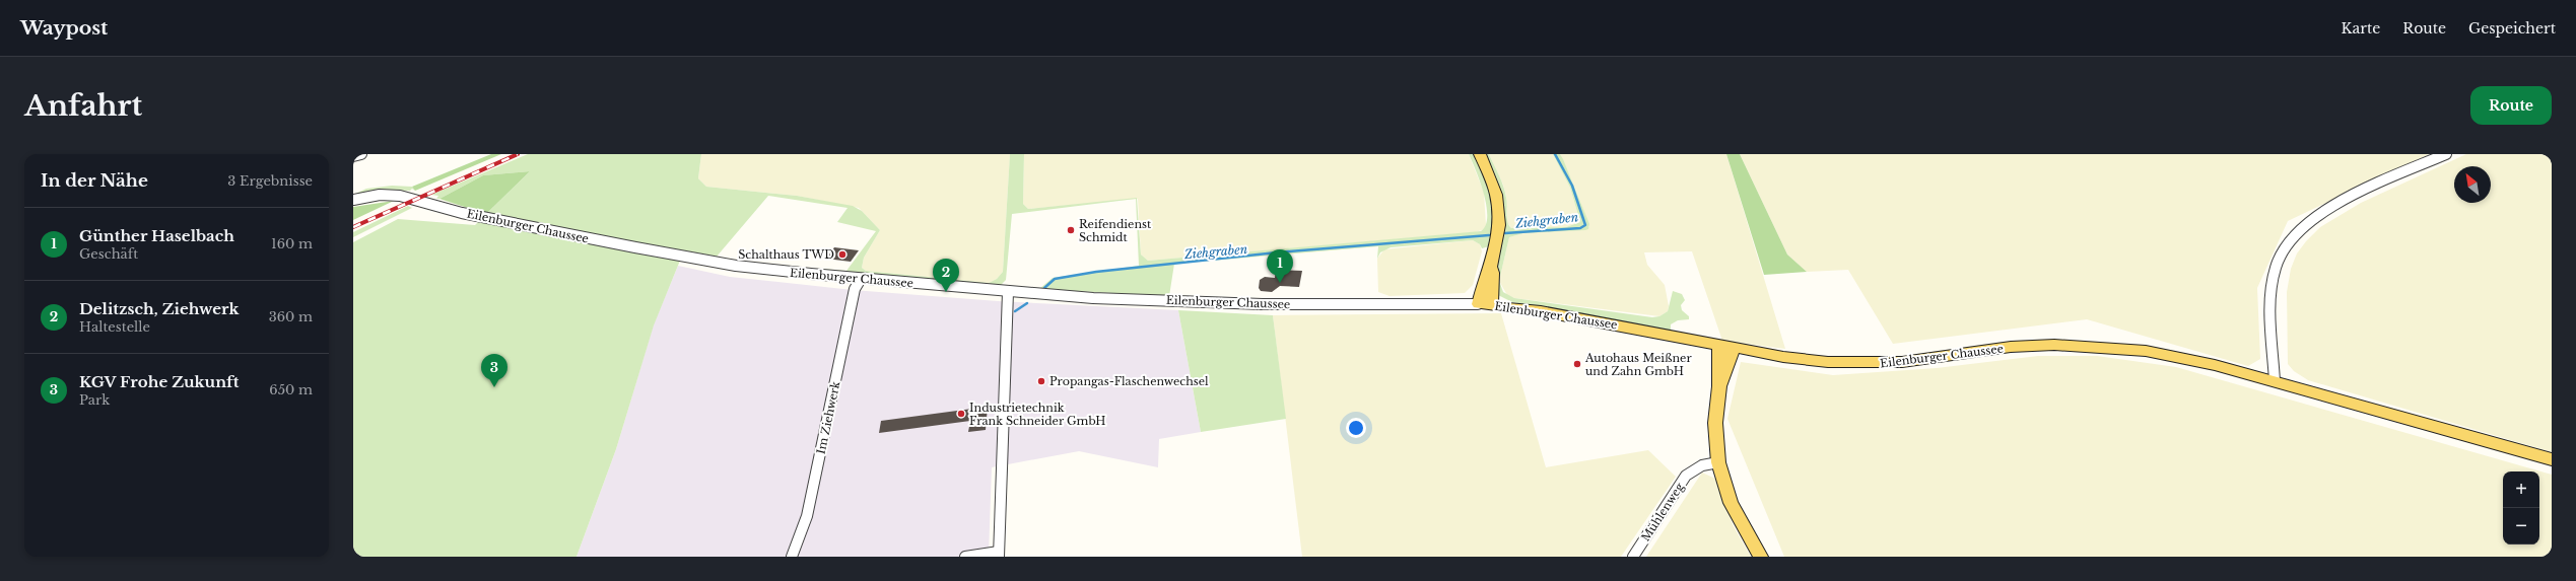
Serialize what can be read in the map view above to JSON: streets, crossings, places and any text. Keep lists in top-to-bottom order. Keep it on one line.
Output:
{"streets":{"main road":["Eilenburger Chaussee"],"street":["Im Ziehwerk","Mühlenweg"]},"crossings":[["Eilenburger Chaussee","Im Ziehwerk"]],"water":["Ziehgraben"],"places":["Reifendienst Schmidt","Schalthaus TWD","Autohaus Meißner und Zahn GmbH","Propangas-Flaschenwechsel","Industrietechnik Frank Schneider GmbH"],"north":"top left","page":{"header":"Waypost","nav":["Karte","Route","Gespeichert"],"buttons":"Route","title":"Anfahrt","heading":["In der Nähe","3 Ergebnisse"],"list":[{"mark":"1","name":"Günther Haselbach","note":"Geschäft","value":"160 m"},{"mark":"2","name":"Delitzsch, Ziehwerk","note":"Haltestelle","value":"360 m"},{"mark":"3","name":"KGV Frohe Zukunft","note":"Park","value":"650 m"}],"pins":["1","2","3"],"map_buttons":["+","−"]}}
